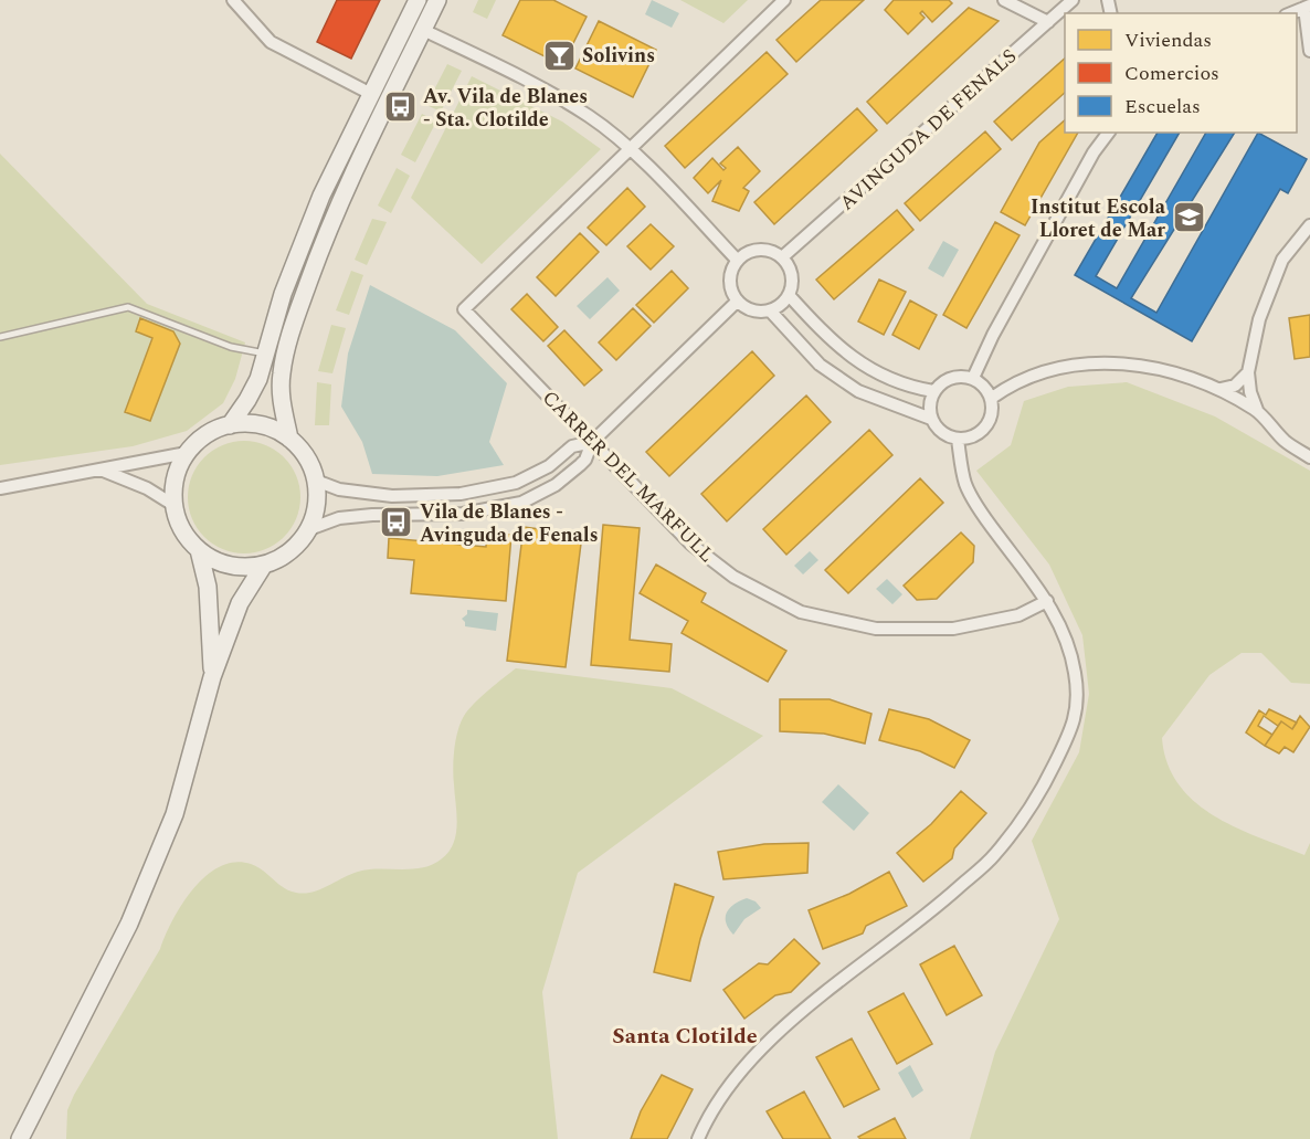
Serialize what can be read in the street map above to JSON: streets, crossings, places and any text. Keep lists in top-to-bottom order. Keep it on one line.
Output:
{"streets":{"street":["AVINGUDA DE FENALS","CARRER DEL MARFULL"]},"districts":["Santa Clotilde"],"places":{"bar":["Solivins"],"bus stop":["Av. Vila de Blanes - Sta. Clotilde","Vila de Blanes - Avinguda de Fenals"],"school or university":["Institut Escola Lloret de Mar"]},"legend":["Viviendas","Comercios","Escuelas"]}
